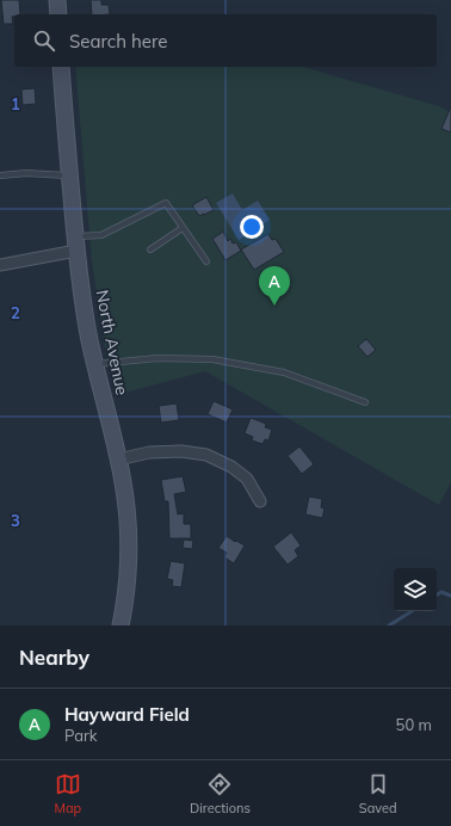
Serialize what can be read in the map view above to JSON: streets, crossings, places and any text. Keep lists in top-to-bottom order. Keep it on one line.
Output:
{"streets":{"main road":["North Avenue"]},"page":{"search":"Search here","pins":"A","heading":"Nearby","list":[{"mark":"A","name":"Hayward Field","note":"Park","value":"50 m"}],"nav":["Map","Directions","Saved"]},"grid":{"rows":["1","2","3"]}}
